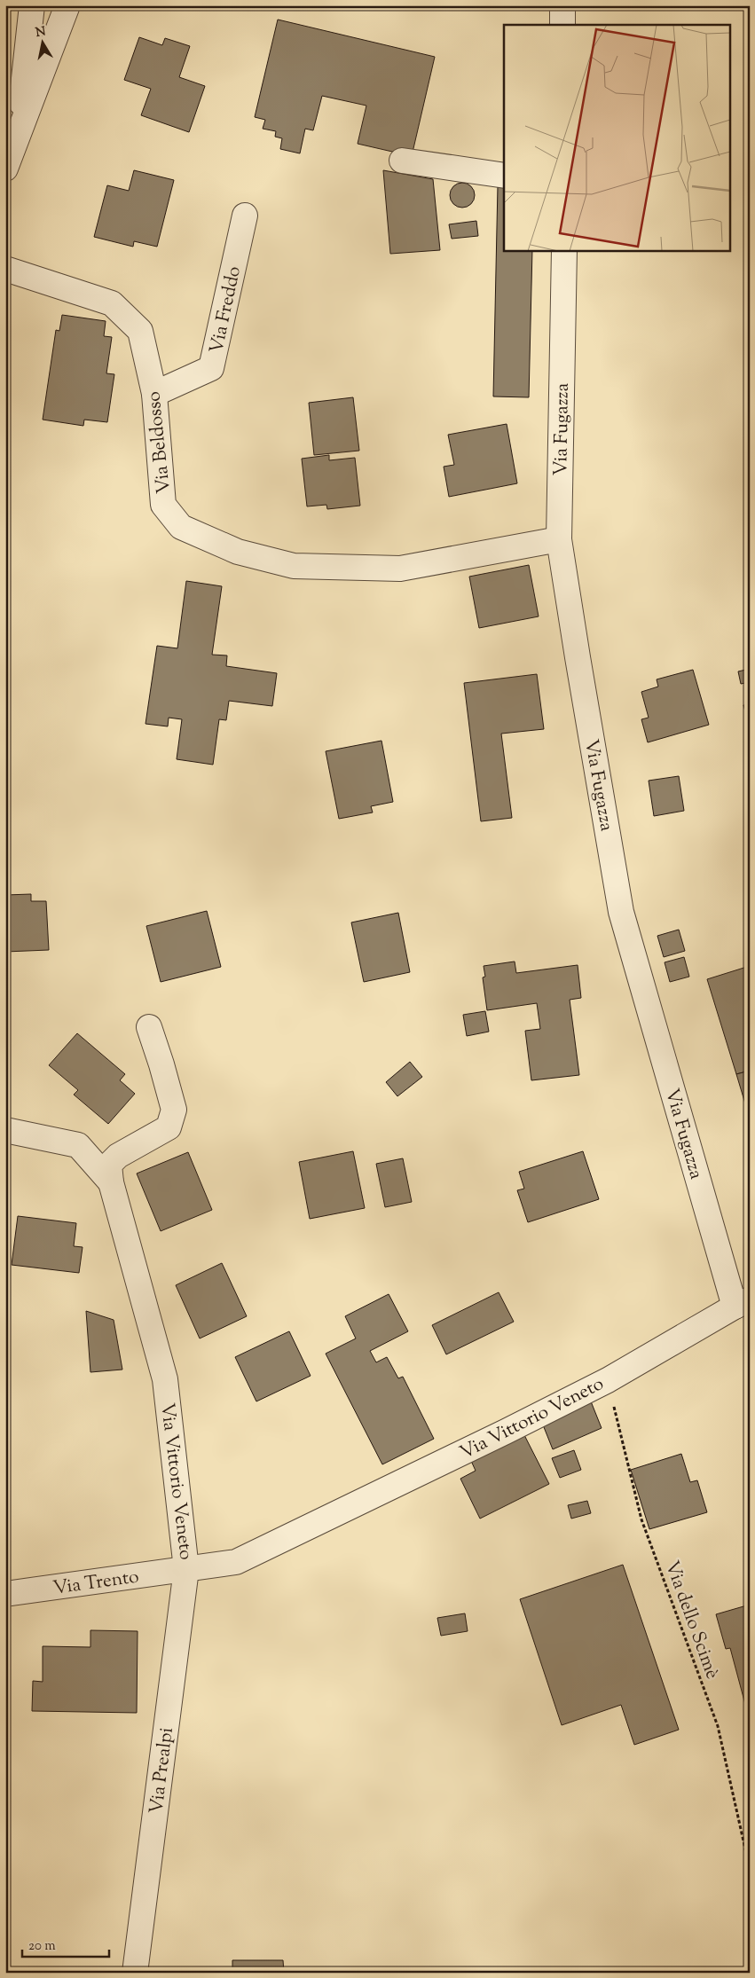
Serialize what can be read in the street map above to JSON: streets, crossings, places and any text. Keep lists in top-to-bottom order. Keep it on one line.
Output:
{"streets":{"street":["Via Freddo","Via Fugazza","Via Beldosso","Via Vittorio Veneto","Via Trento","Via Prealpi"],"path":["Via dello Scimè"]},"crossings":[["Via Freddo","Via Beldosso"],["Via Fugazza","Via Beldosso"],["Via Fugazza","Via Vittorio Veneto"],["Via Vittorio Veneto","Via Trento"],["Via Vittorio Veneto","Via dello Scimè"],["Via Vittorio Veneto","Via Prealpi"],["Via Trento","Via Prealpi"]],"scale_bar":"20 m","north":"top"}
